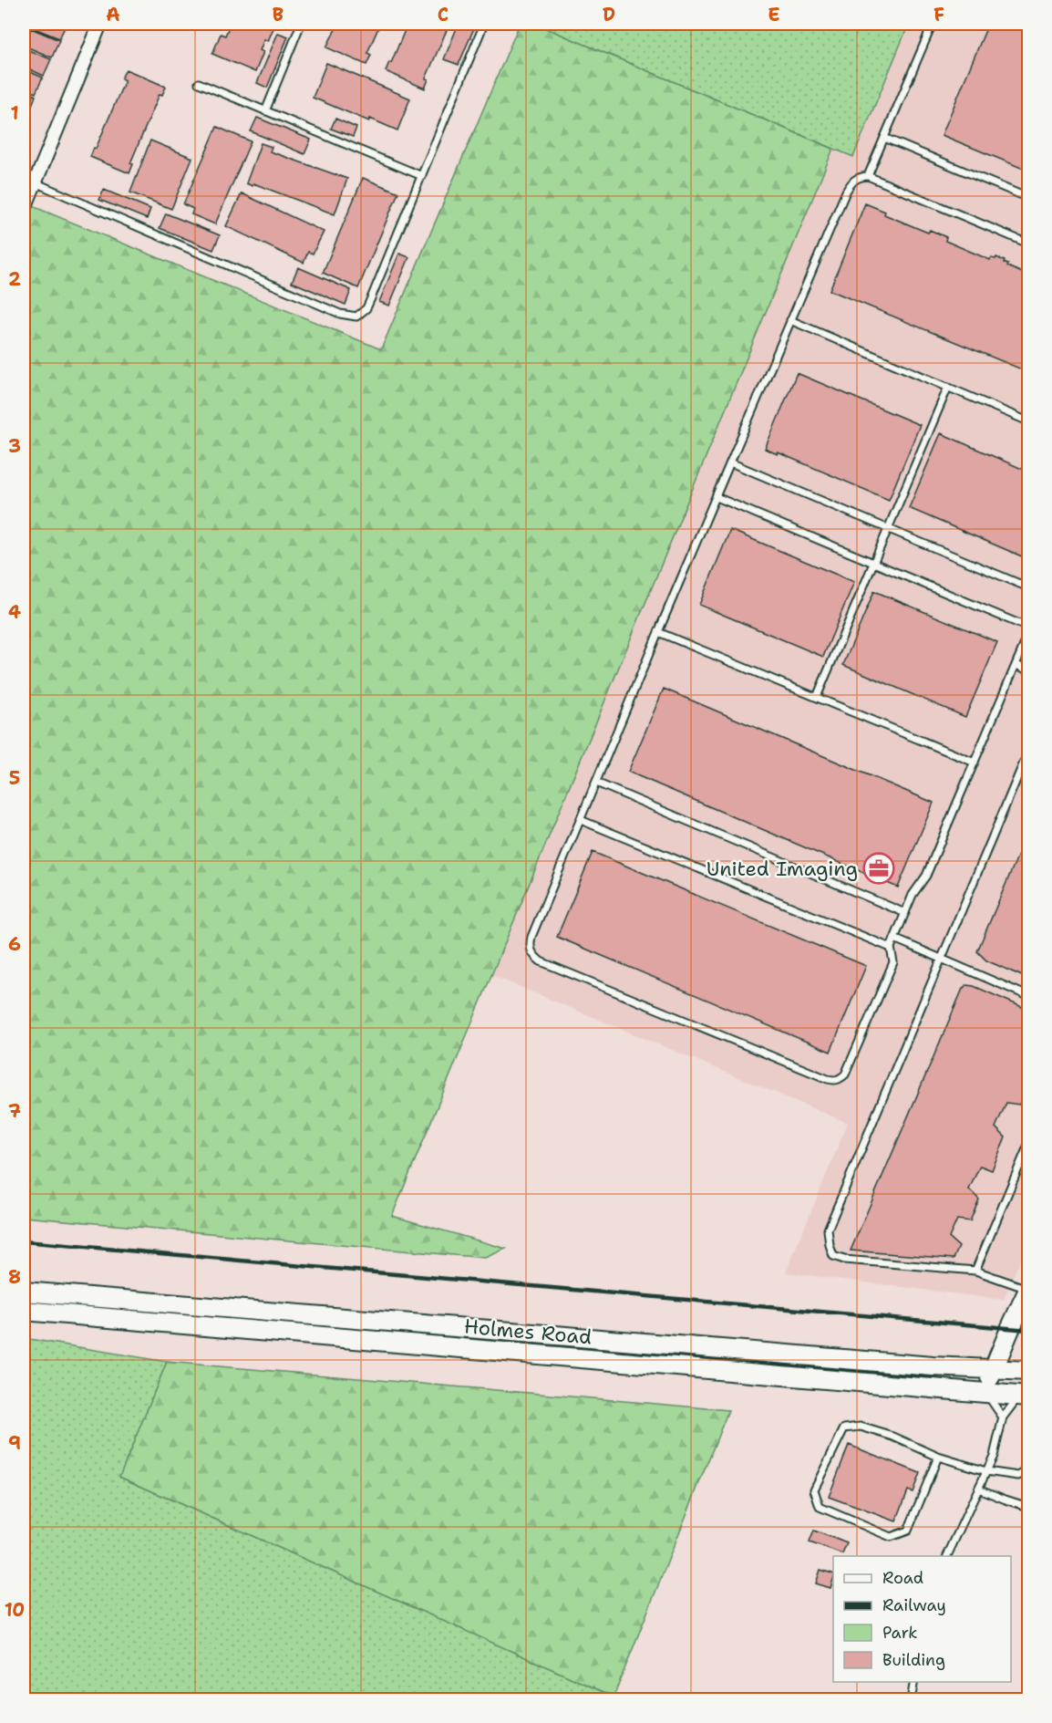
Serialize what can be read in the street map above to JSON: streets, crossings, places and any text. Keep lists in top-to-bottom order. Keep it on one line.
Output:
{"streets":{"main road":["Holmes Road"]},"places":{"office":["United Imaging"]},"legend":["Road","Railway","Park","Building"],"grid":{"columns":["A","B","C","D","E","F"],"rows":["1","2","3","4","5","6","7","8","9","10"]}}
